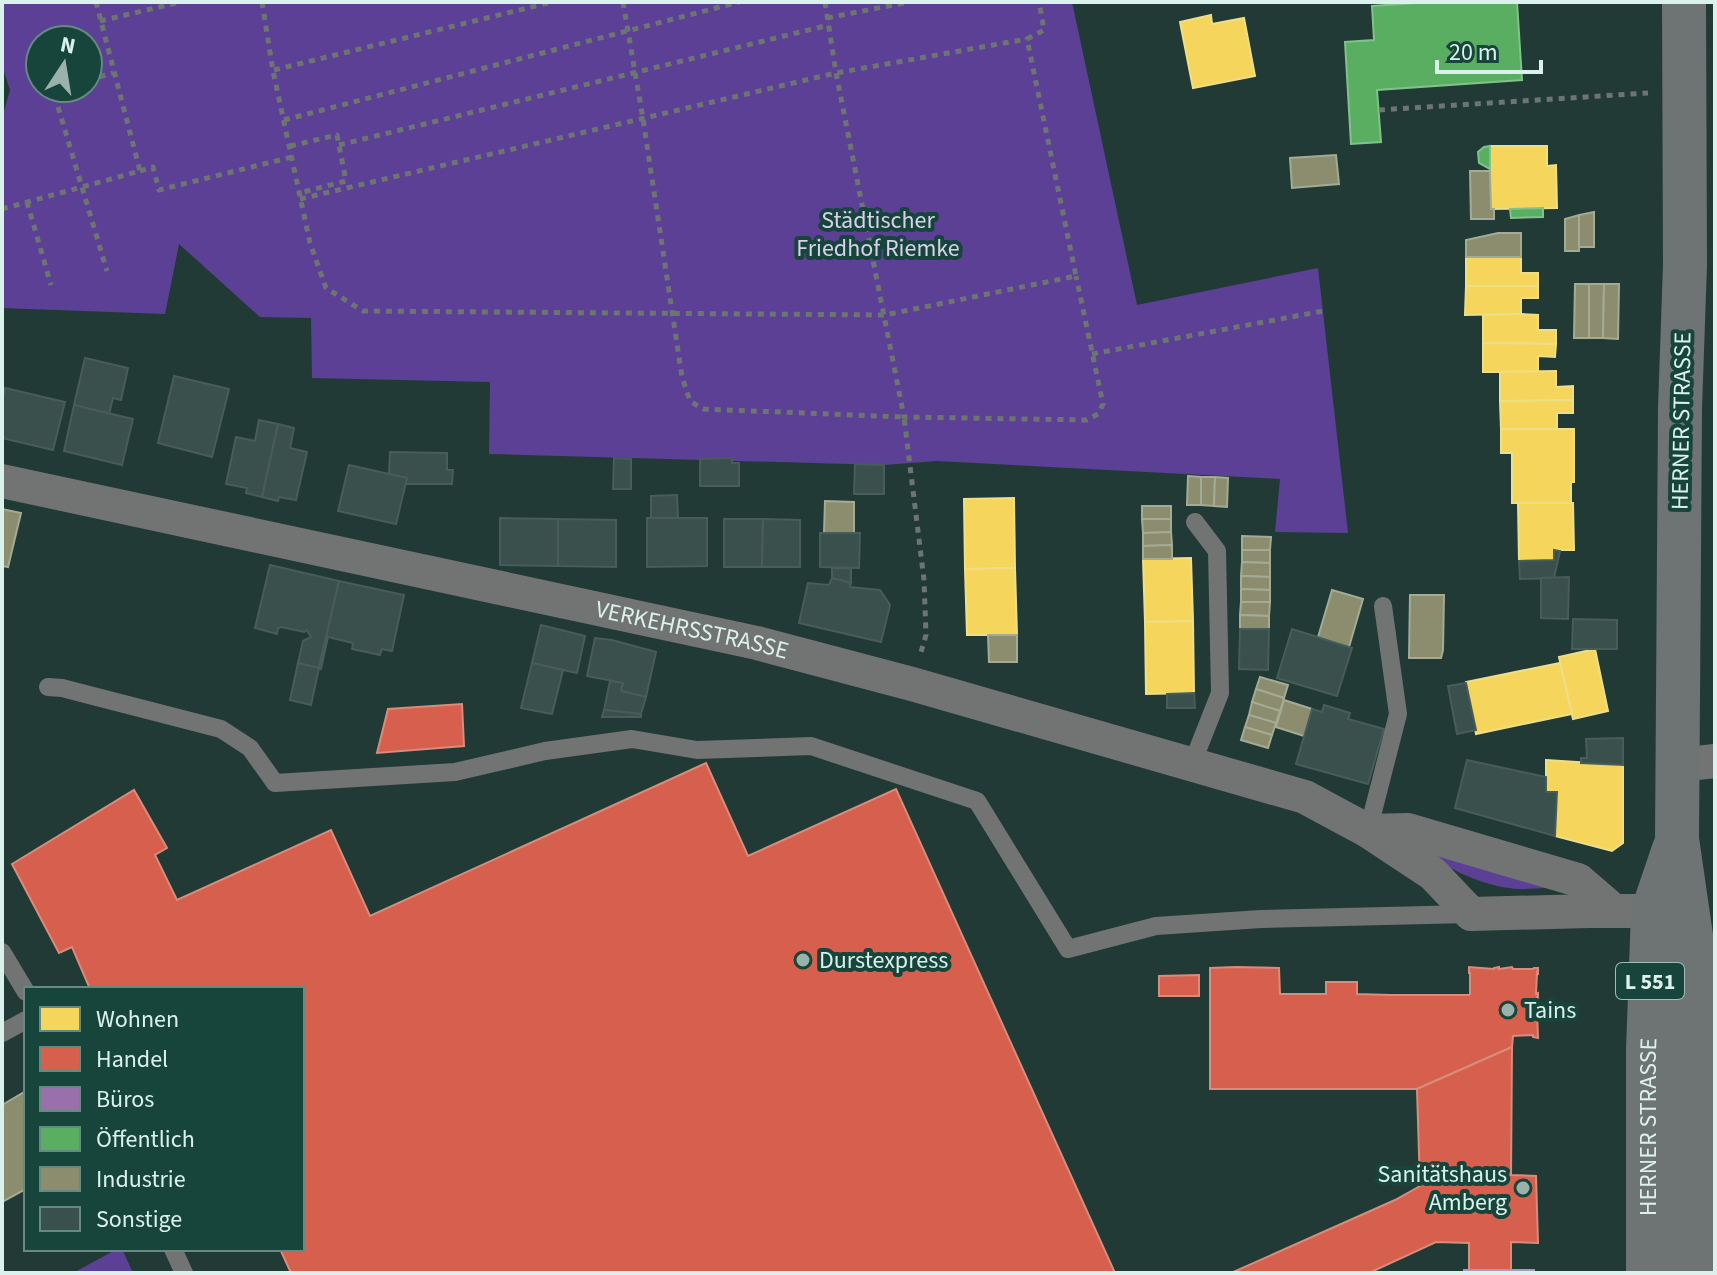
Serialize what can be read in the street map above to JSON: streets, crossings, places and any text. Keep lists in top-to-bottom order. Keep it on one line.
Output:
{"streets":{"main road":["HERNER STRASSE","L 551"],"street":["VERKEHRSSTRASSE"]},"crossings":[["HERNER STRASSE","VERKEHRSSTRASSE"],["HERNER STRASSE","L 551"],["VERKEHRSSTRASSE","L 551"]],"parks":["Städtischer Friedhof Riemke"],"places":["Durstexpress","Tains","Sanitätshaus Amberg"],"legend":["Wohnen","Handel","Büros","Öffentlich","Industrie","Sonstige"],"scale_bar":"20 m","north":"top"}
